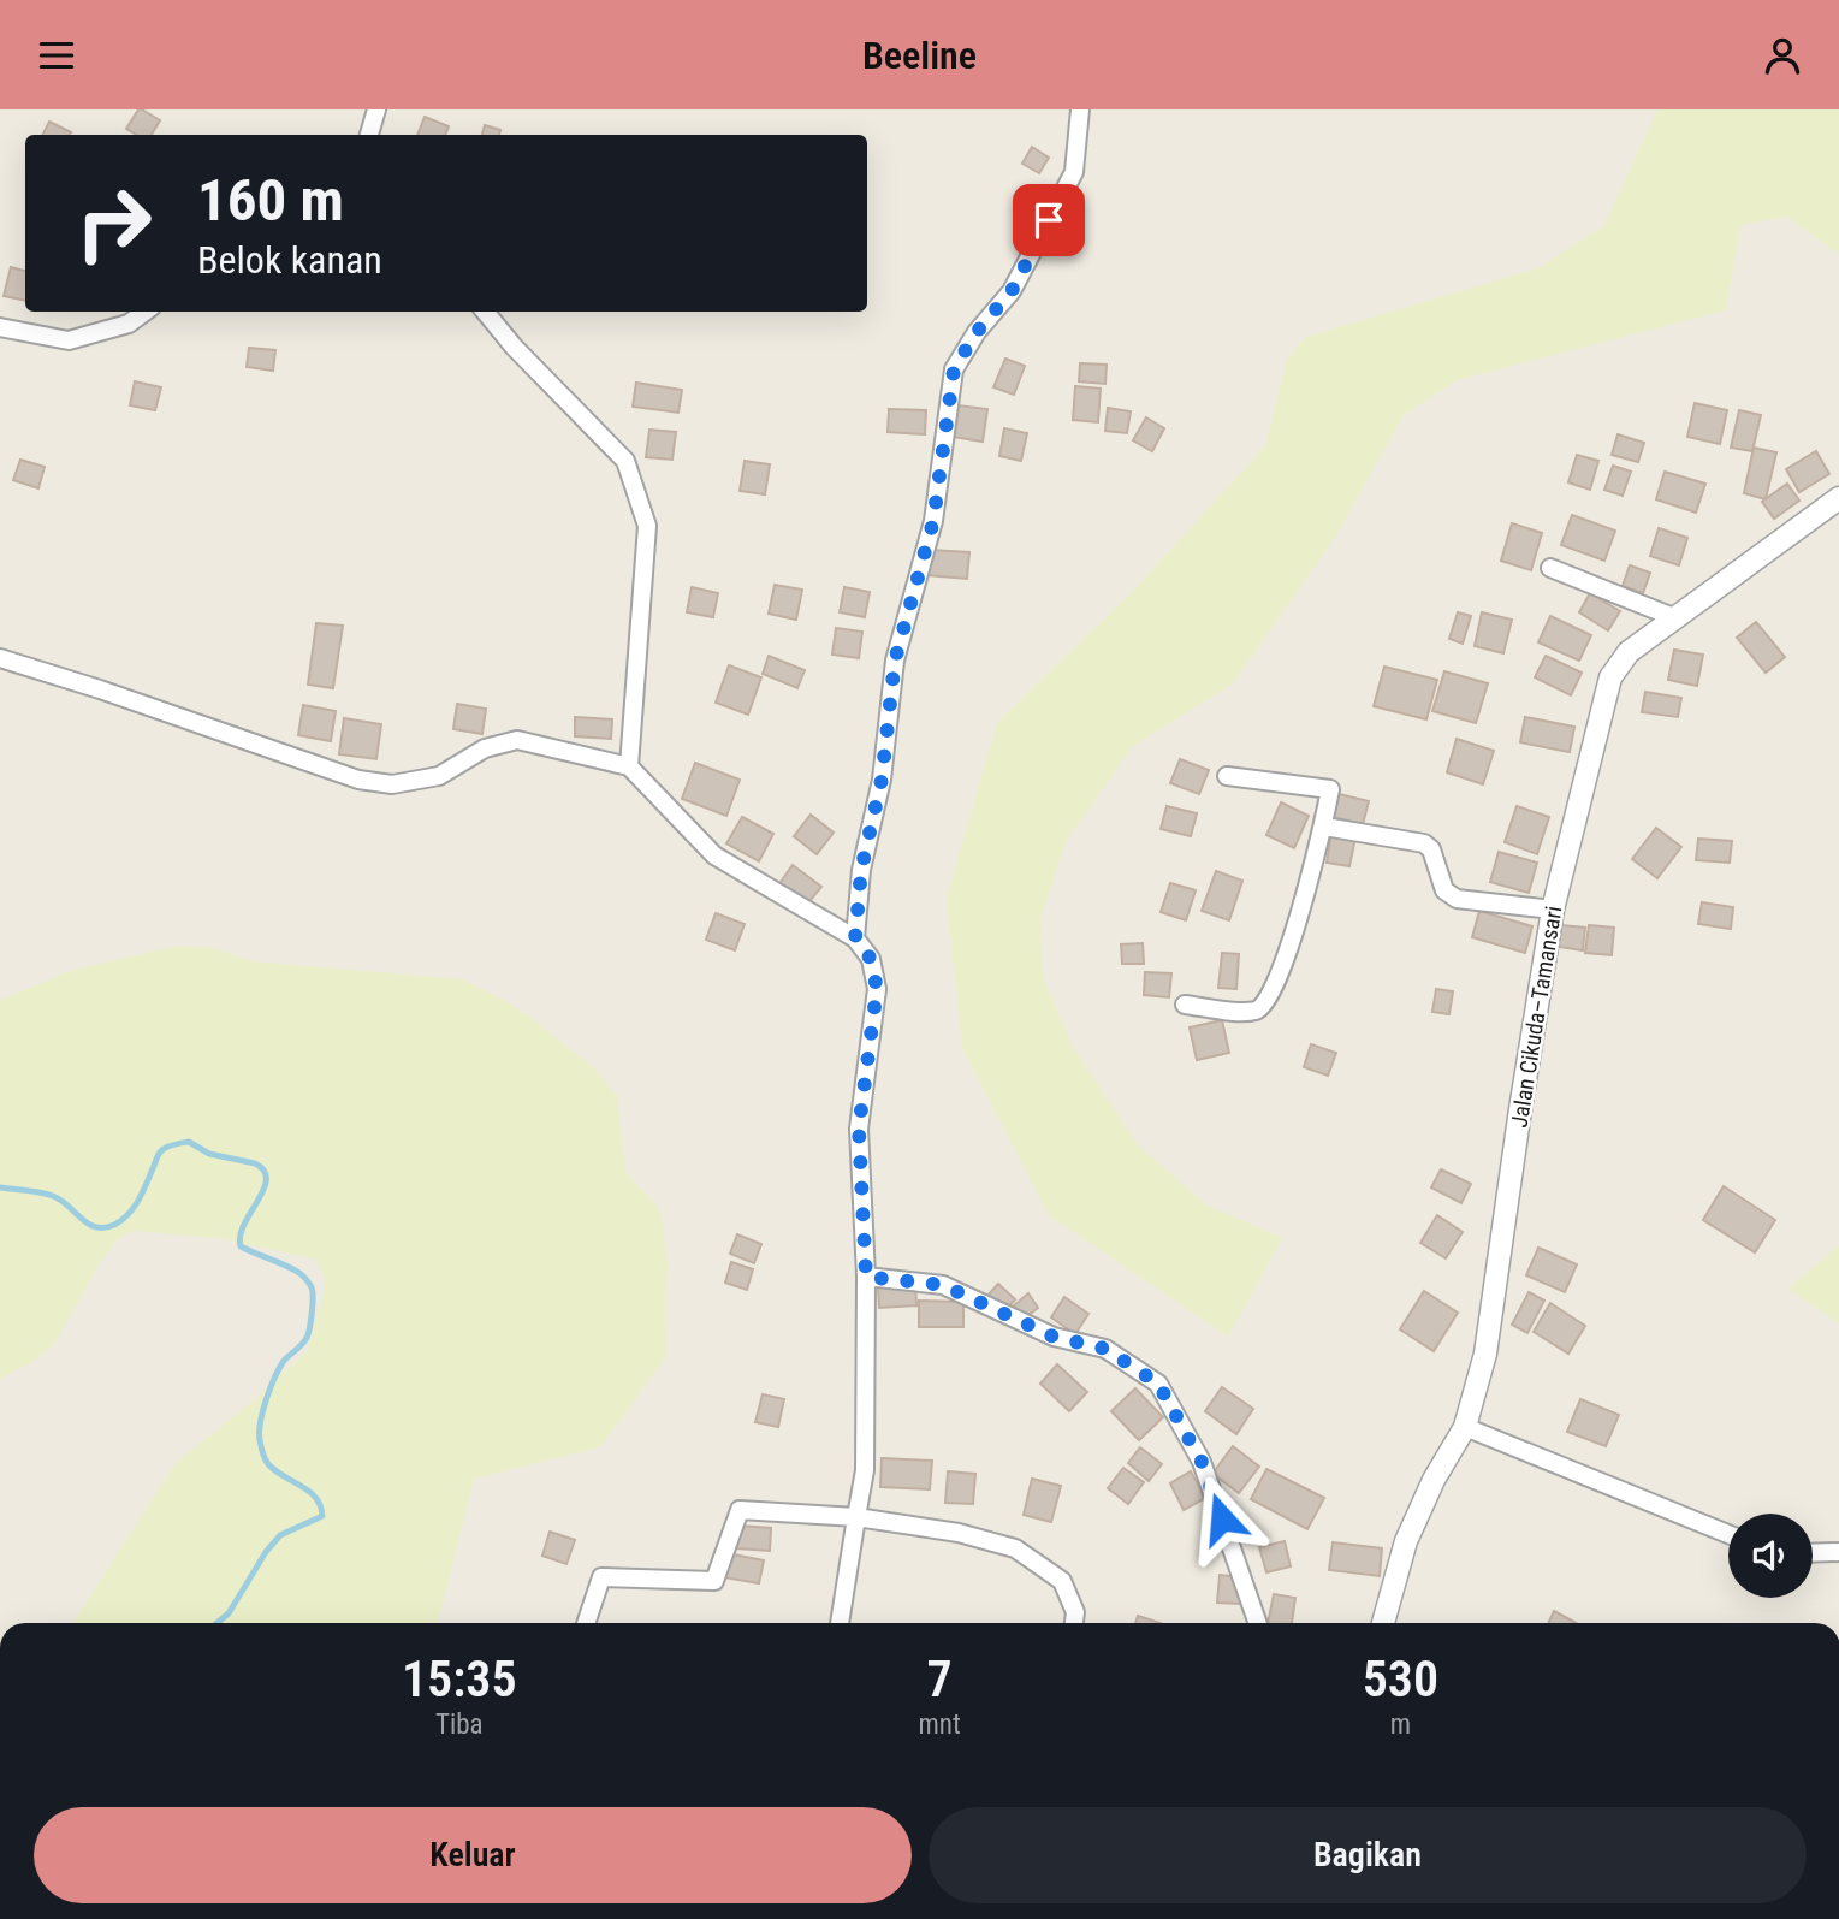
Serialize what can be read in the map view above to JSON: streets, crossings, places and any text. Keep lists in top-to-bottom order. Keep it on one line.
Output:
{"streets":{"street":["Jalan Cikuda–Tamansari"]},"page":{"header":"Beeline","turn":["160 m","Belok kanan"],"eta":["15:35","Tiba","7","mnt","530","m"],"buttons":["Keluar","Bagikan"]}}
